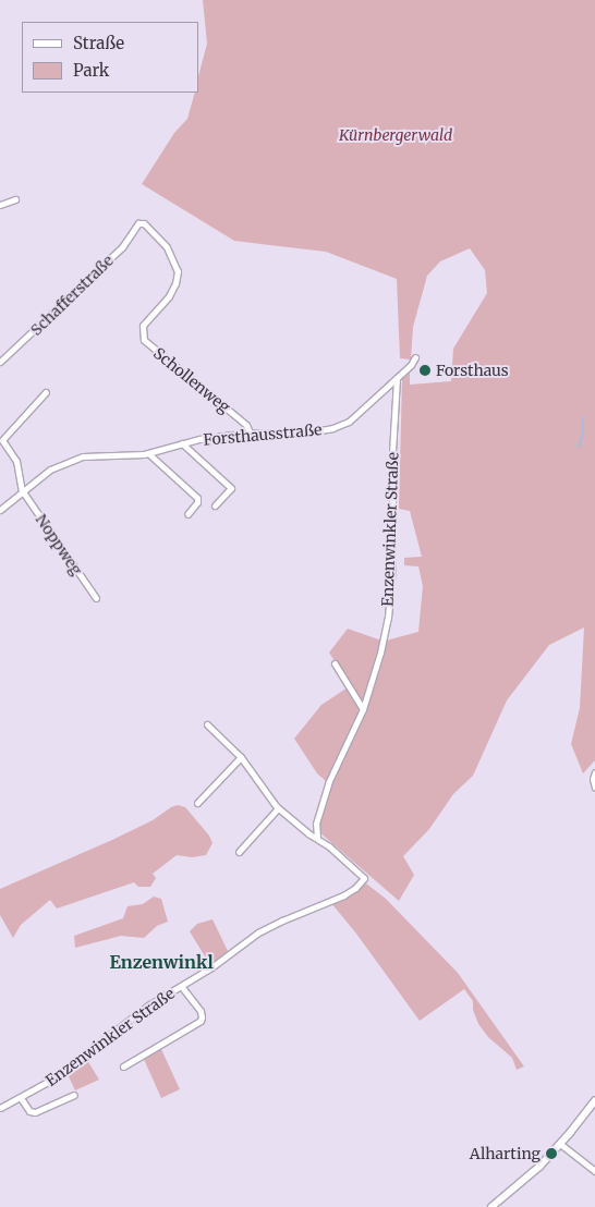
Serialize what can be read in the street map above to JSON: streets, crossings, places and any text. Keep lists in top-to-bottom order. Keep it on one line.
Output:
{"streets":{"street":["Schafferstraße","Schollenweg","Forsthausstraße","Enzenwinkler Straße","Noppweg"]},"crossings":[["Schafferstraße","Schollenweg"],["Schollenweg","Forsthausstraße"],["Forsthausstraße","Enzenwinkler Straße"],["Forsthausstraße","Noppweg"]],"districts":["Enzenwinkl"],"parks":["Kürnbergerwald"],"places":["Forsthaus","Alharting"],"legend":["Straße","Park"]}
